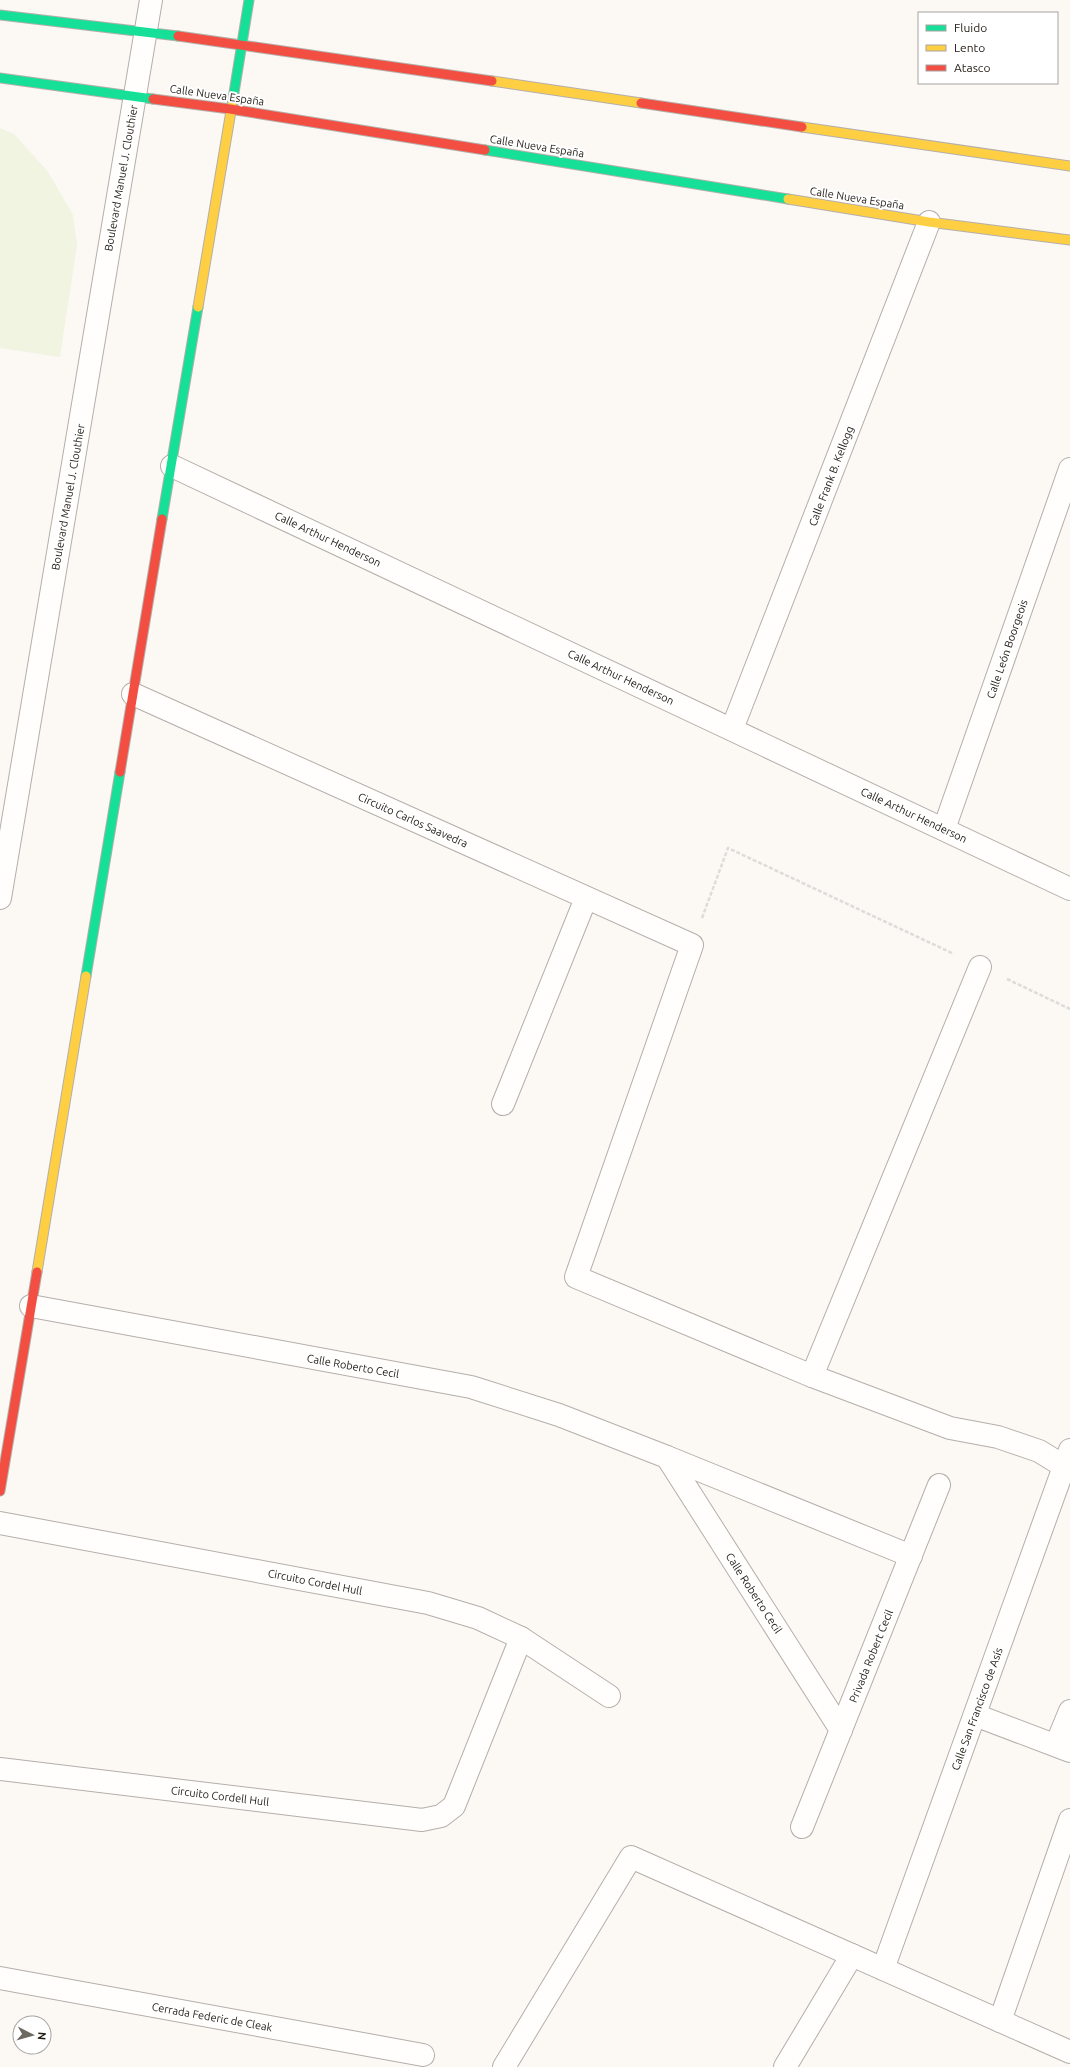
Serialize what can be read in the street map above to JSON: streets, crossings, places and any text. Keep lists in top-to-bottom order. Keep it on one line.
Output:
{"streets":{"street":["Calle Nueva España","Boulevard Manuel J. Clouthier","Calle Frank B. Kellogg","Calle Arthur Henderson","Calle León Boorgeois","Circuito Carlos Saavedra","Calle Roberto Cecil","Circuito Cordel Hull","Privada Robert Cecil","Calle San Francisco de Asís","Circuito Cordell Hull","Cerrada Federic de Cleak"]},"crossings":[["Calle Nueva España","Boulevard Manuel J. Clouthier"],["Calle Nueva España","Calle Frank B. Kellogg"],["Calle Frank B. Kellogg","Calle Arthur Henderson"],["Calle Arthur Henderson","Calle León Boorgeois"],["Calle Roberto Cecil","Privada Robert Cecil"],["Circuito Cordel Hull","Circuito Cordell Hull"]],"legend":["Fluido","Lento","Atasco"],"north":"right"}
